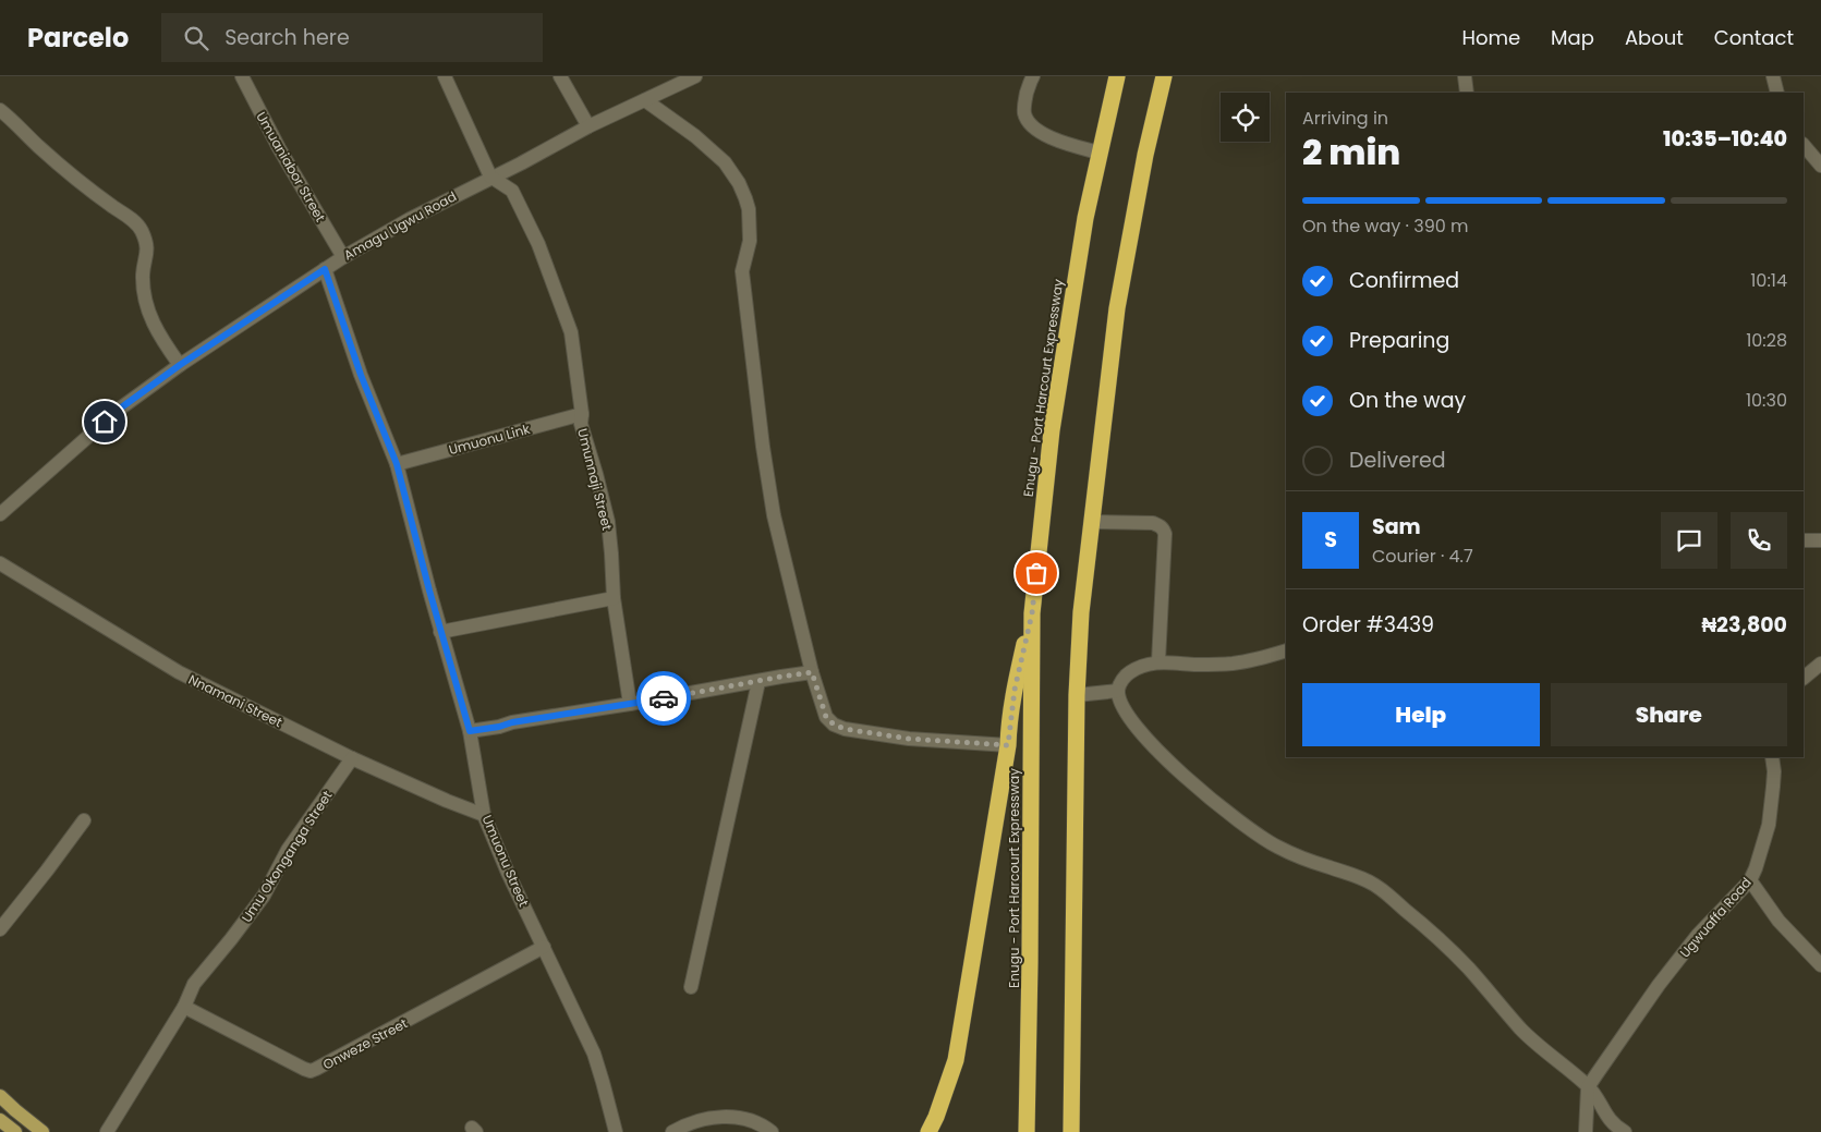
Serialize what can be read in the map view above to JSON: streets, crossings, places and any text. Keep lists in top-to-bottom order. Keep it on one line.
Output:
{"streets":{"highway":["Enugu - Port Harcourt Expressway"],"street":["Umuaniabor Street","Amagu Ugwu Road","Umuonu Link","Umunnaji Street","Nnamani Street","Umu Okonganga Street","Umuonu Street","Ugwuaffa Road","Onweze Street"]},"crossings":[["Umuaniabor Street","Amagu Ugwu Road"],["Amagu Ugwu Road","Umunnaji Street"],["Amagu Ugwu Road","Umuonu Street"],["Umuonu Link","Umunnaji Street"],["Umuonu Link","Umuonu Street"],["Nnamani Street","Umu Okonganga Street"],["Nnamani Street","Umuonu Street"],["Umu Okonganga Street","Onweze Street"],["Umuonu Street","Onweze Street"]],"page":{"header":"Parcelo","search":"Search here","nav":["Home","Map","About","Contact"],"heading":["2 min","Arriving in","10:35–10:40"],"panel":["Sam","Courier · 4.7","Order #3439","₦23,800"],"bar":"On the way · 390 m","list":[["Confirmed","10:14"],["Preparing","10:28"],["On the way","10:30"],"Delivered"],"round":"S","buttons":["Help","Share"]}}
